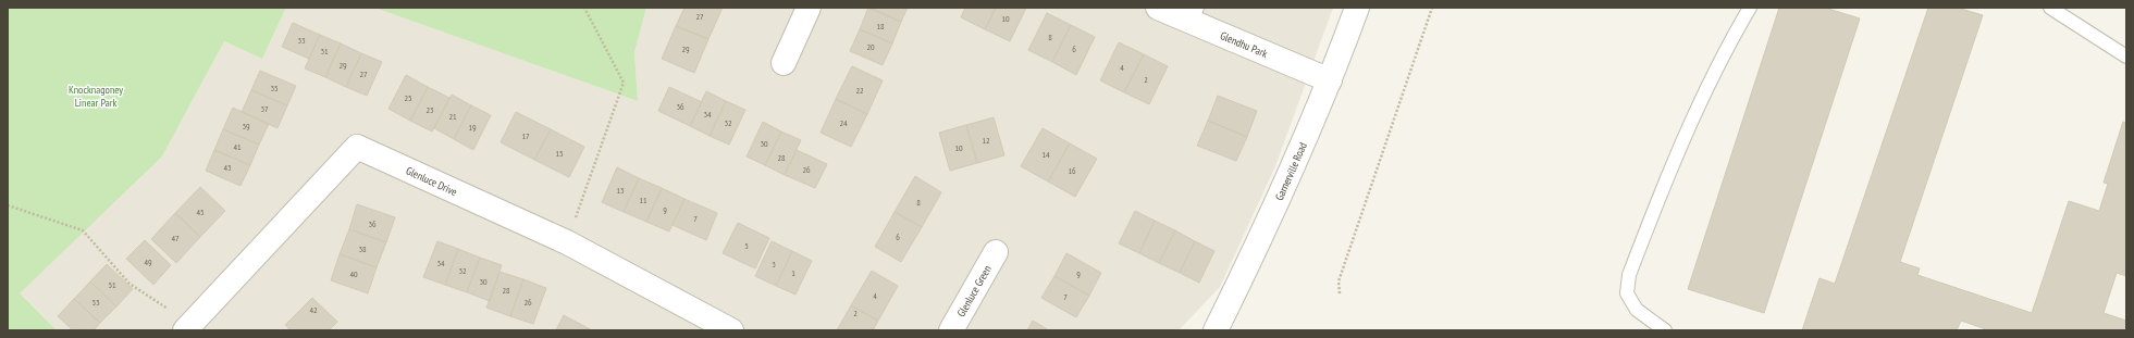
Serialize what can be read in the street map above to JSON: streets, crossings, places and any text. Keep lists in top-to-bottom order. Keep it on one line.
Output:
{"streets":{"street":["Glendhu Park","Garnerville Road","Glenluce Drive","Glenluce Green"]},"crossings":[["Glendhu Park","Garnerville Road"]],"parks":["Knocknagoney Linear Park"],"house_numbers":["27","10","18","8","33","20","29","6","31","29","4","27","2","35","22","25","36","37","23","34","21","32","24","39","19","17","12","30","41","10","15","14","28","43","26","16","13","11","8","9","45","7","36","6","47","5","38","49","34","3","32","1","40","9","30","51","28","4","7","53","26","42","2"]}
